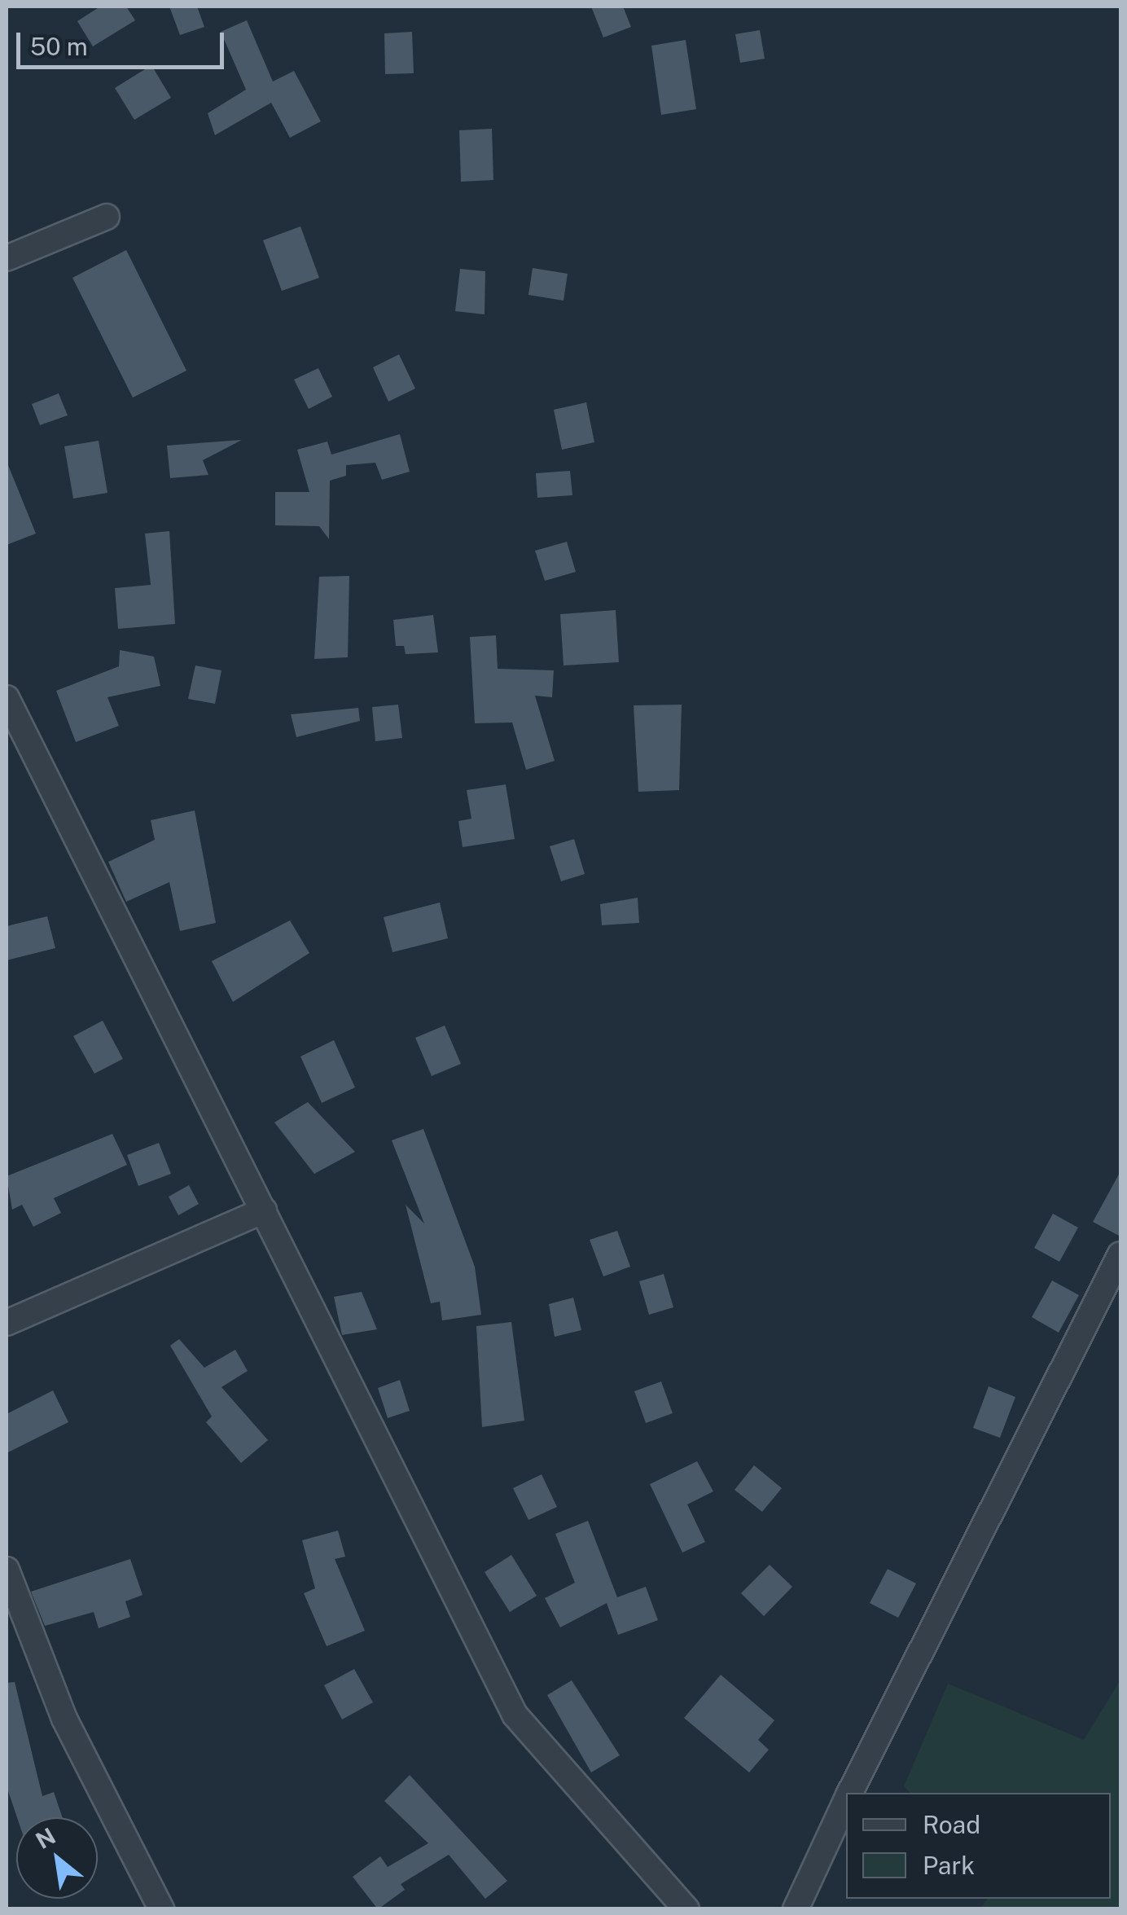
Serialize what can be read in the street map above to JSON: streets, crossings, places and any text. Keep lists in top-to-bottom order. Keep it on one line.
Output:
{"legend":["Road","Park"],"scale_bar":"50 m","north":"top left"}
